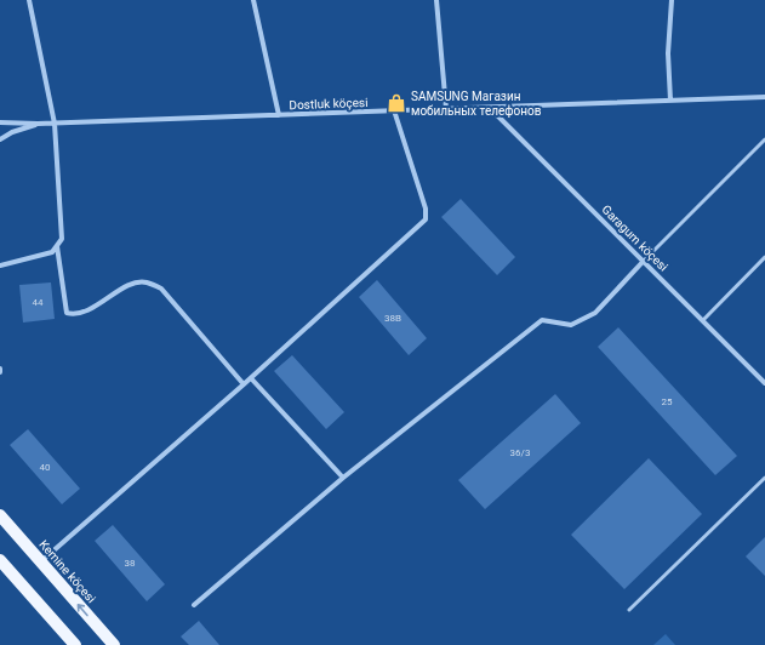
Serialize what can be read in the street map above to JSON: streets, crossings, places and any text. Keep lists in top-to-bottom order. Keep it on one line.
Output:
{"streets":{"main road":["Kemine köçesi"],"street":["Dostluk köçesi","Garagum köçesi"]},"crossings":[["Dostluk köçesi","Garagum köçesi"]],"places":{"shop":["SAMSUNG Магазин мобильных телефонов"]},"house_numbers":["44","38B","25","36/3","40","38"]}
